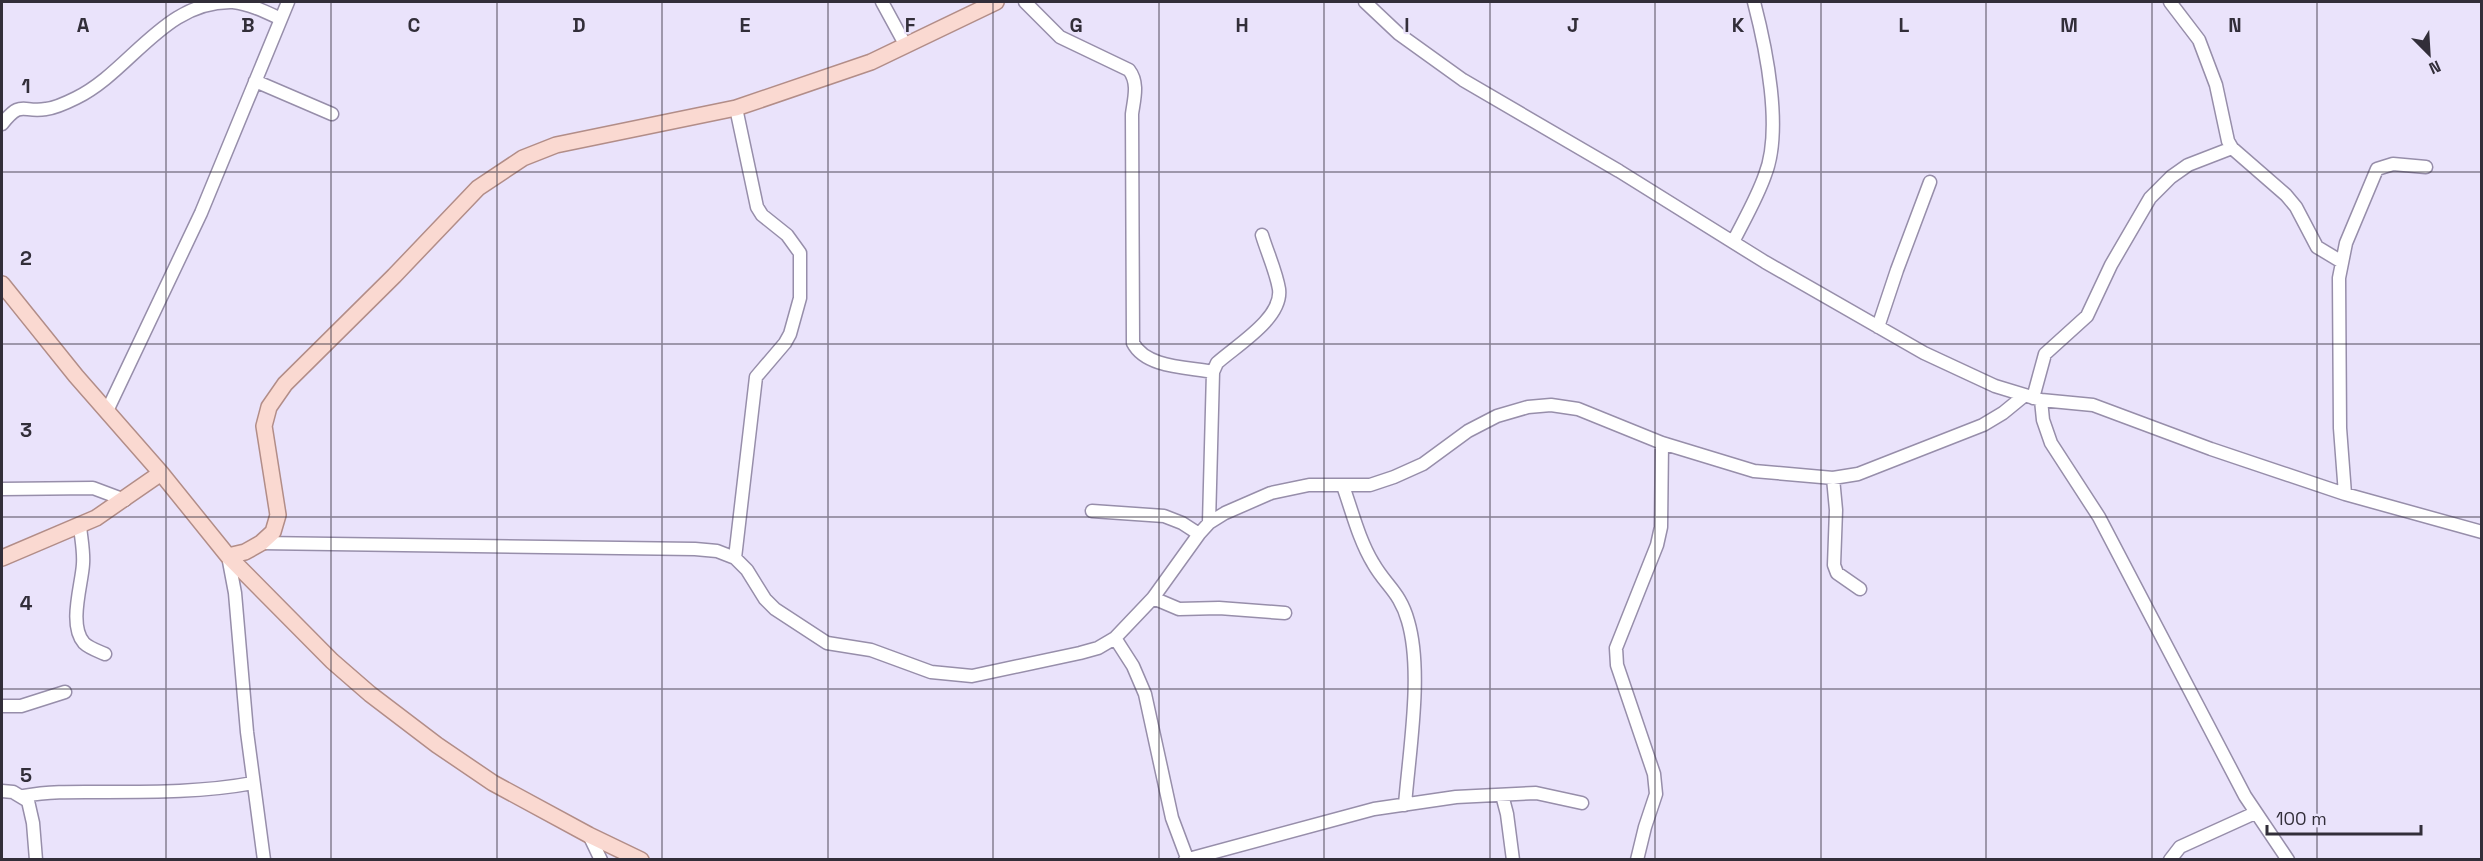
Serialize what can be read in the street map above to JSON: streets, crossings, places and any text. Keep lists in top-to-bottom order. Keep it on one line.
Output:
{"scale_bar":"100 m","north":"bottom right","grid":{"columns":["A","B","C","D","E","F","G","H","I","J","K","L","M","N"],"rows":["1","2","3","4","5"]}}
